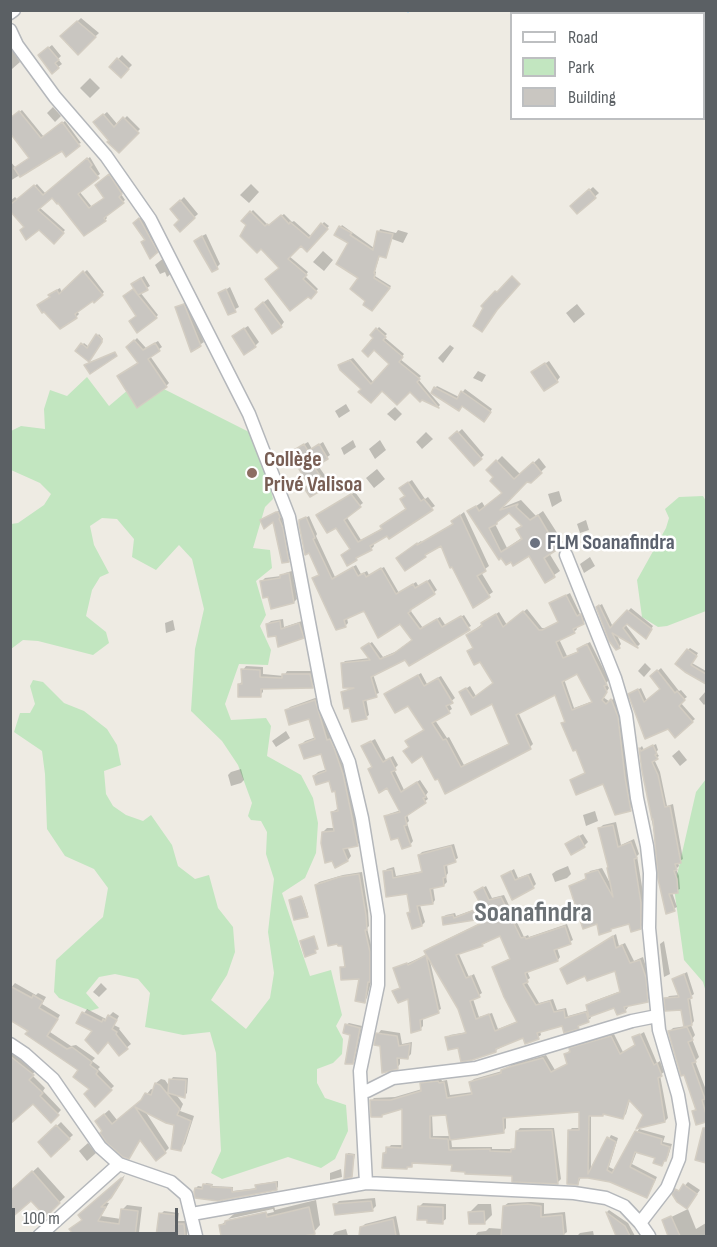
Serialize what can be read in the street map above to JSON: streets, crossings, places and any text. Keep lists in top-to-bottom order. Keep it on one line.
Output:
{"districts":["Soanafindra"],"places":["Collège Privé Valisoa","FLM Soanafindra"],"legend":["Road","Park","Building"],"scale_bar":"100 m"}
